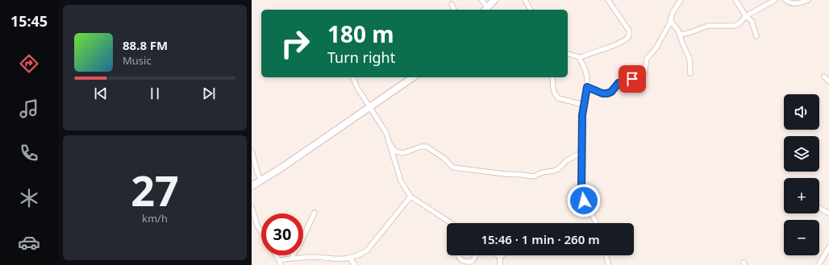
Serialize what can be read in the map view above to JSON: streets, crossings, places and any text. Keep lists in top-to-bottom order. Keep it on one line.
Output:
{"page":{"tabs":"15:45","turn":["180 m","Turn right"],"song":["88.8 FM","Music"],"map_buttons":["+","−"],"tile":["27","km/h"],"limit":"30","trip":"15:46 · 1 min · 260 m"}}
